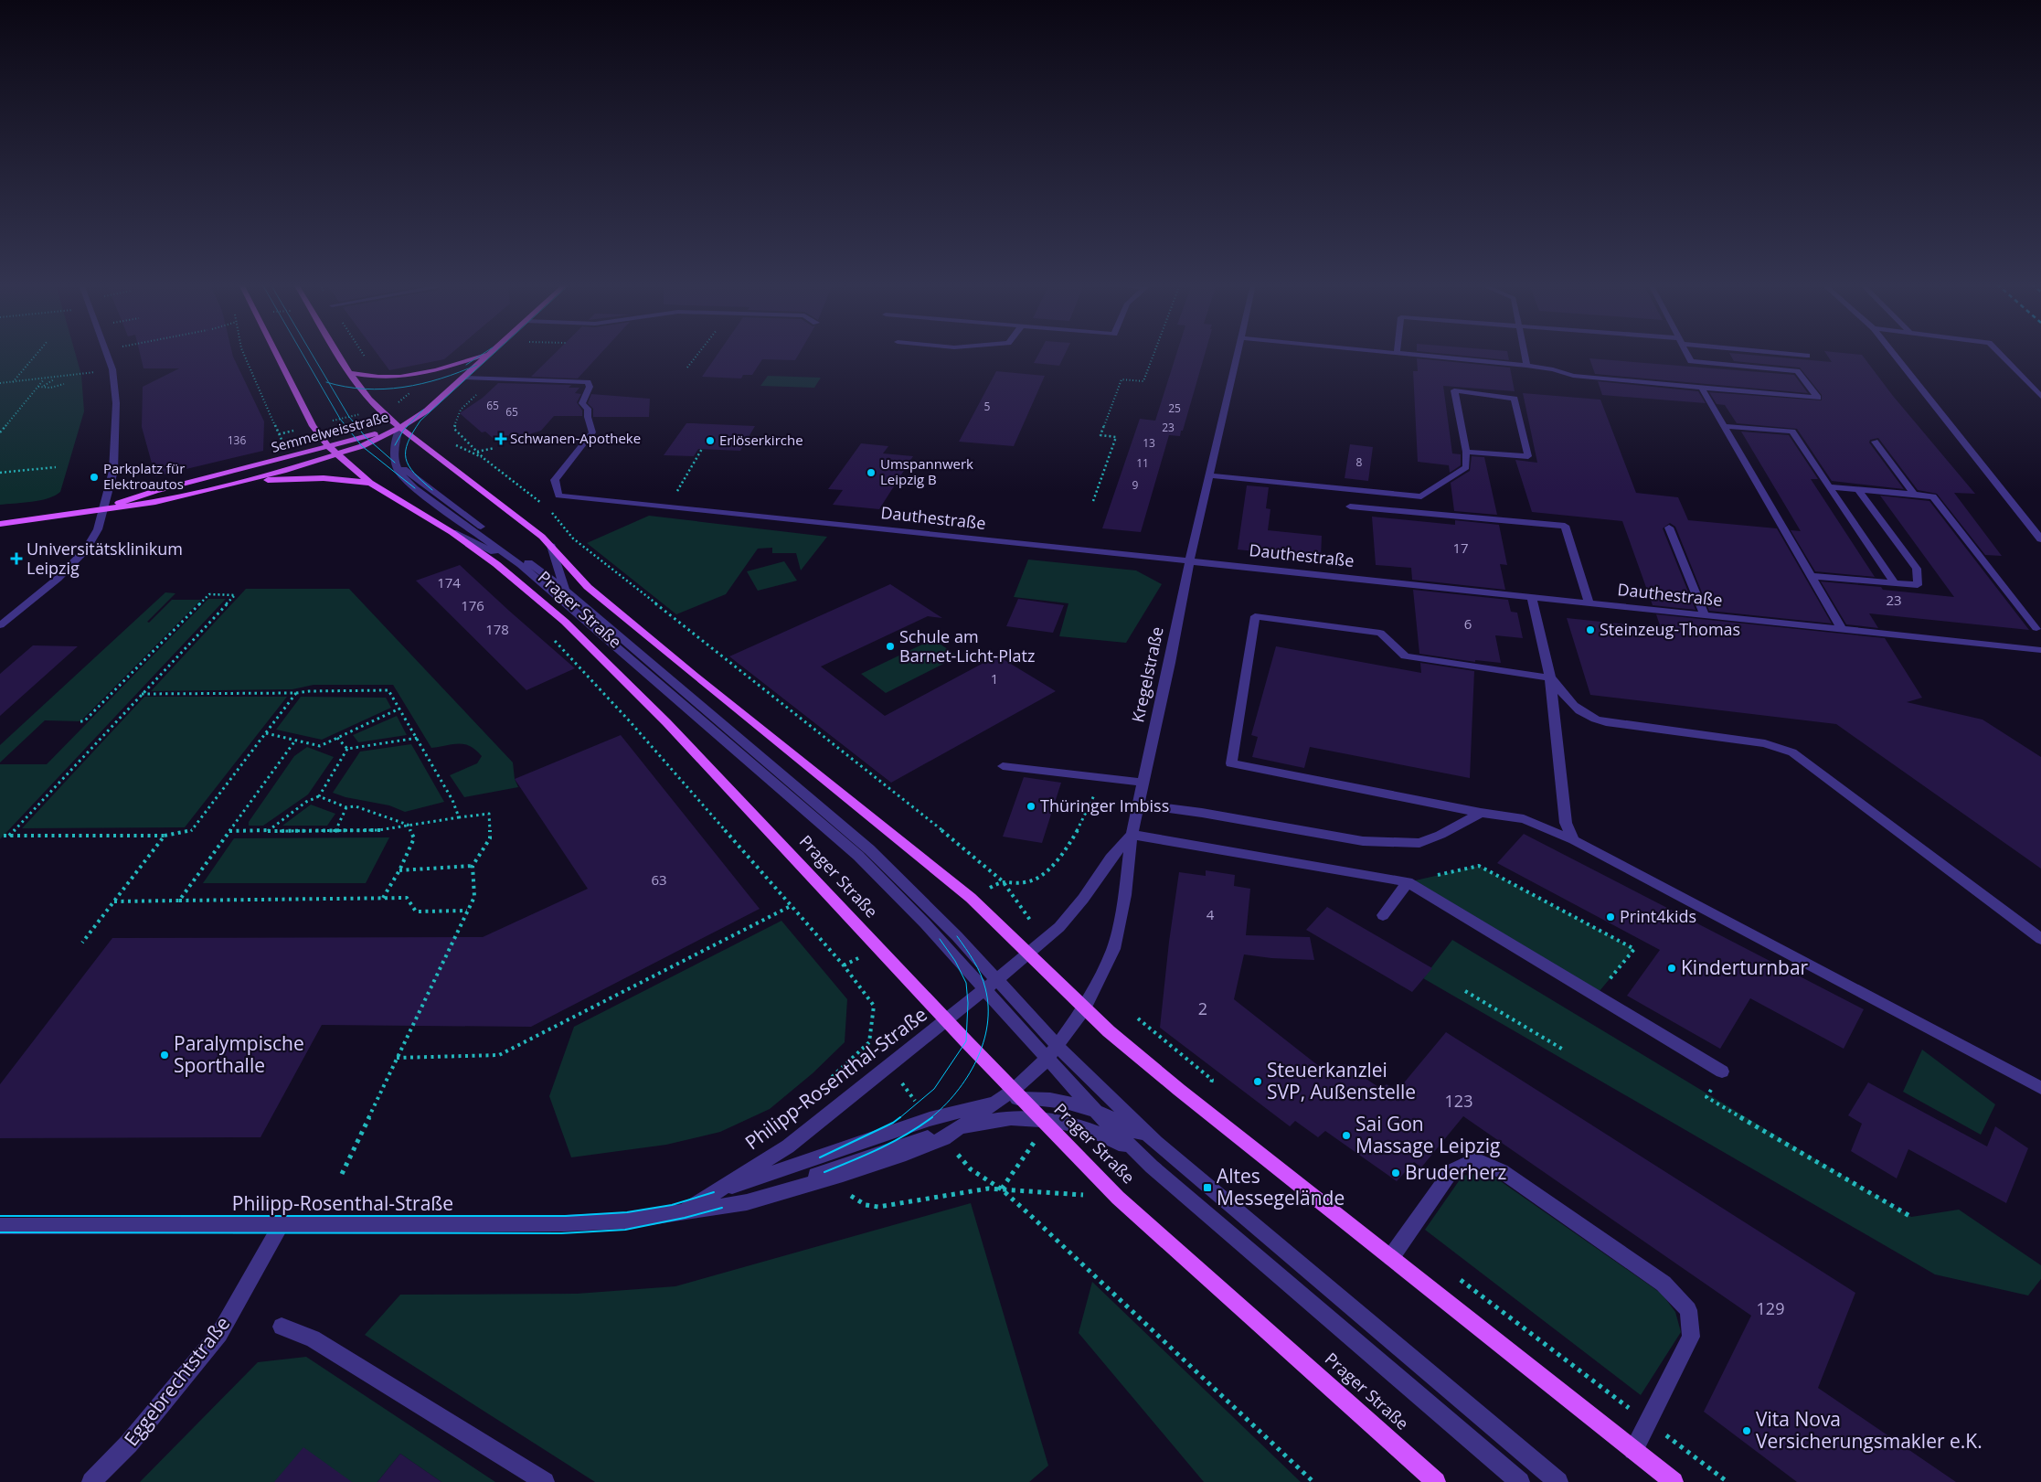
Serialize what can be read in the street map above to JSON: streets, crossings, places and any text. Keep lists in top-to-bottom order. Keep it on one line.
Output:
{"streets":{"main road":["Semmelweisstraße","Prager Straße"],"street":["Dauthestraße","Kregelstraße","Philipp-Rosenthal-Straße","Eggebrechtstraße"]},"crossings":[["Semmelweisstraße","Prager Straße"],["Dauthestraße","Kregelstraße"],["Prager Straße","Kregelstraße"],["Prager Straße","Philipp-Rosenthal-Straße"],["Philipp-Rosenthal-Straße","Eggebrechtstraße"]],"places":{"health":["Schwanen-Apotheke","Universitätsklinikum Leipzig"],"other":["Erlöserkirche","Umspannwerk Leipzig B","Parkplatz für Elektroautos","Steinzeug-Thomas","Schule am Barnet-Licht-Platz","Thüringer Imbiss","Print4kids","Kinderturnbar","Paralympische Sporthalle","Steuerkanzlei SVP, Außenstelle","Sai Gon Massage Leipzig","Bruderherz","Vita Nova Versicherungsmakler e.K."],"transit":["Altes Messegelände"]},"house_numbers":["65","5","25","65","23","136","13","8","11","9","17","174","23","176","6","178","1","63","4","2","123","129"]}
